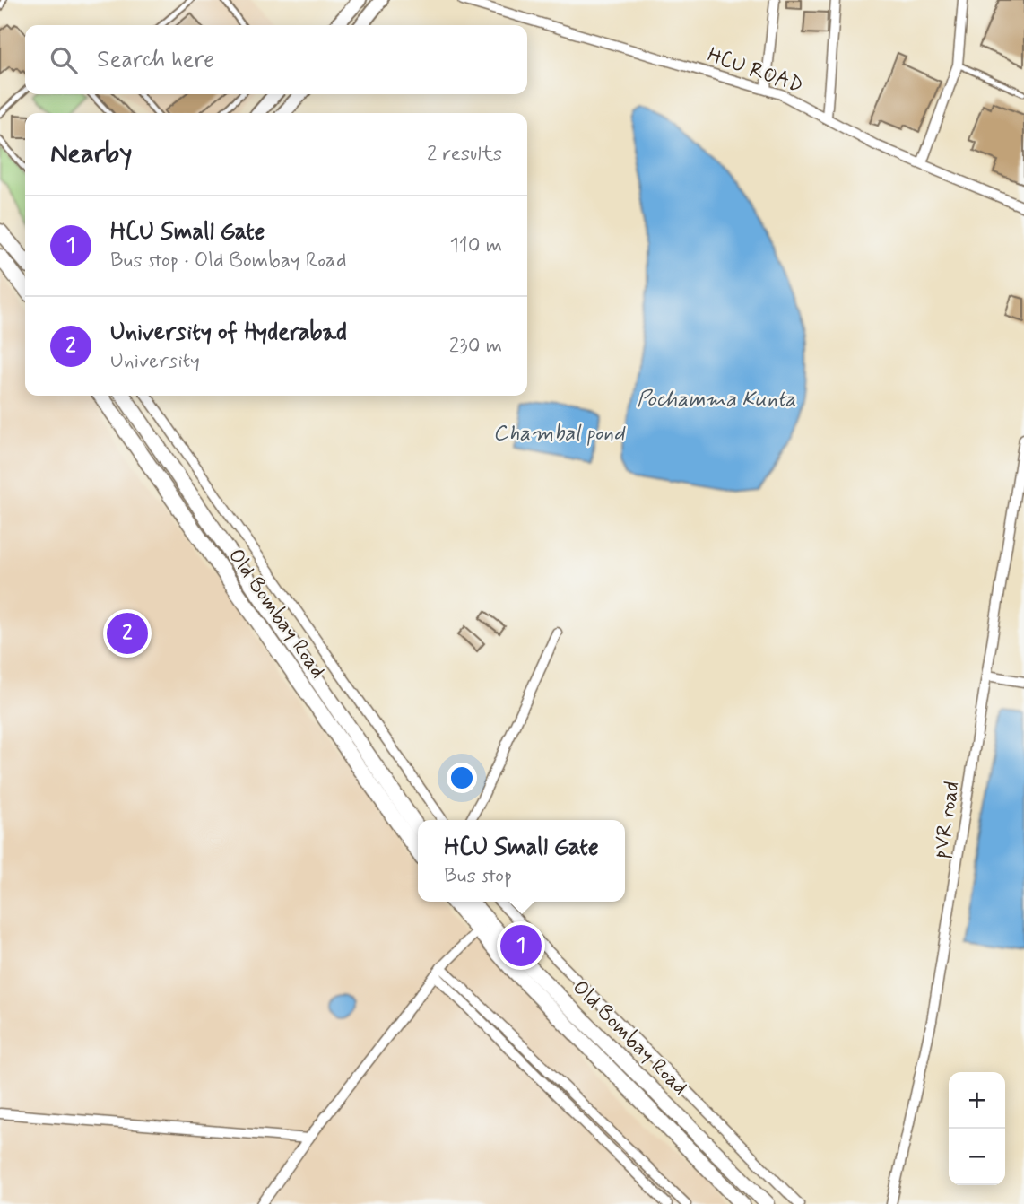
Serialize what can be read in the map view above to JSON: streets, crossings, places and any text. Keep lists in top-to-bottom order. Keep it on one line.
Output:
{"streets":{"main road":["Old Bombay Road"],"street":["HCU ROAD","pVR road"]},"water":["Pochamma Kunta","Chambal pond"],"page":{"search":"Search here","heading":["Nearby","2 results"],"list":[{"mark":"1","name":"HCU Small Gate","note":"Bus stop · Old Bombay Road","value":"110 m"},{"mark":"2","name":"University of Hyderabad","note":"University","value":"230 m"}],"pins":["2","1"],"popup":["HCU Small Gate","Bus stop"],"map_buttons":["+","−"]}}
